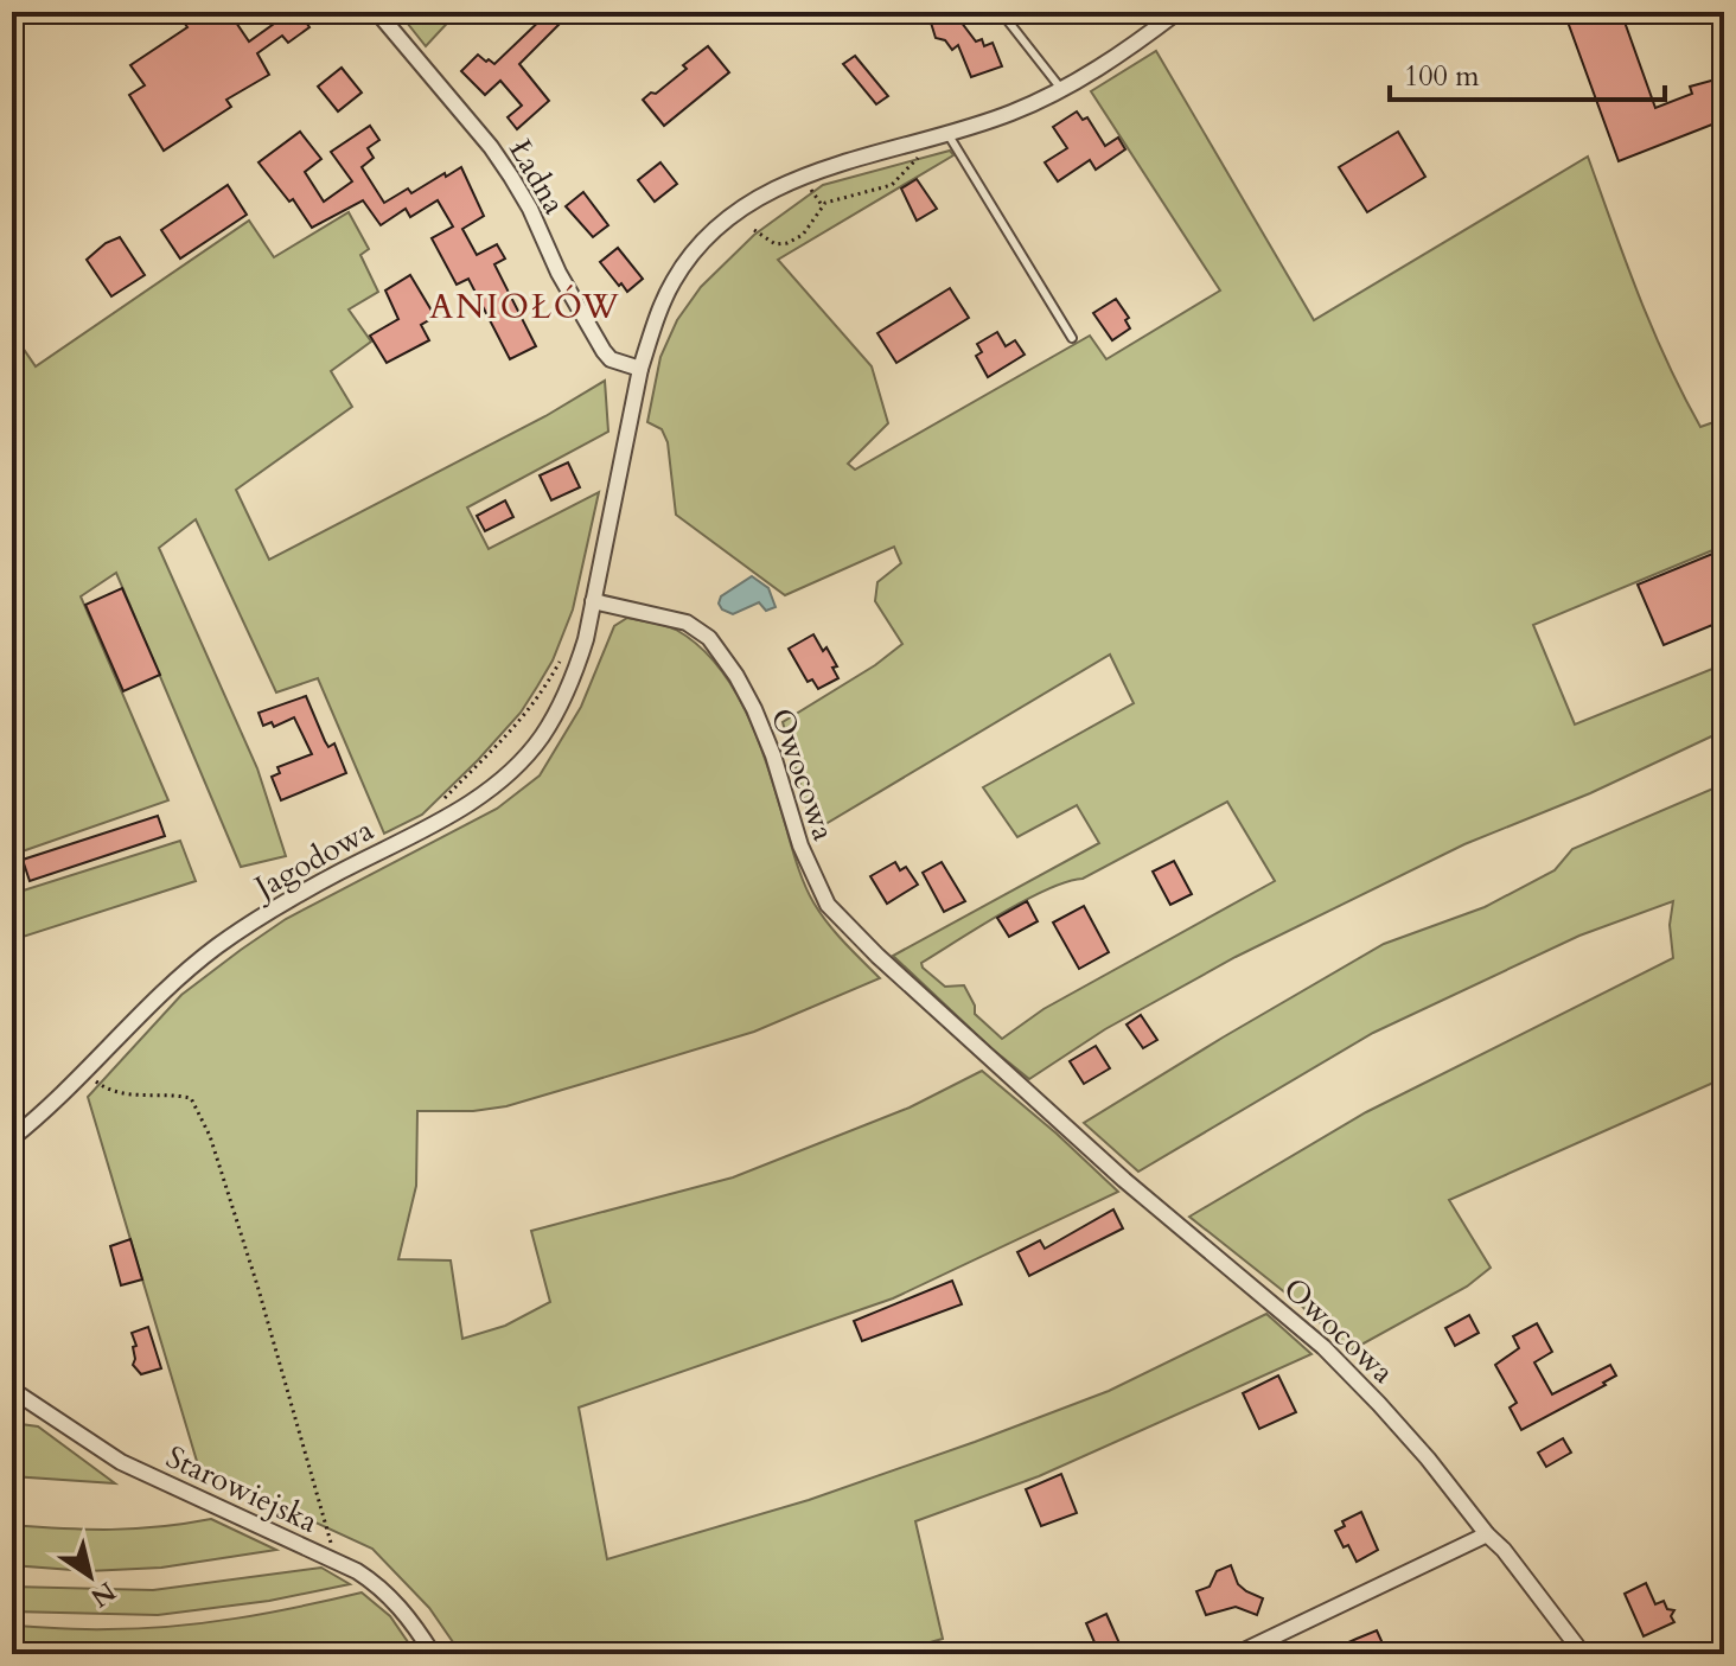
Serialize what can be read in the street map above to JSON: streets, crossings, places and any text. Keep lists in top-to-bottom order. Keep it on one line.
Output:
{"streets":{"street":["Ładna","Owocowa","Jagodowa","Starowiejska"]},"crossings":[["Owocowa","Jagodowa"]],"districts":["ANIOŁÓW"],"scale_bar":"100 m","north":"bottom right"}
